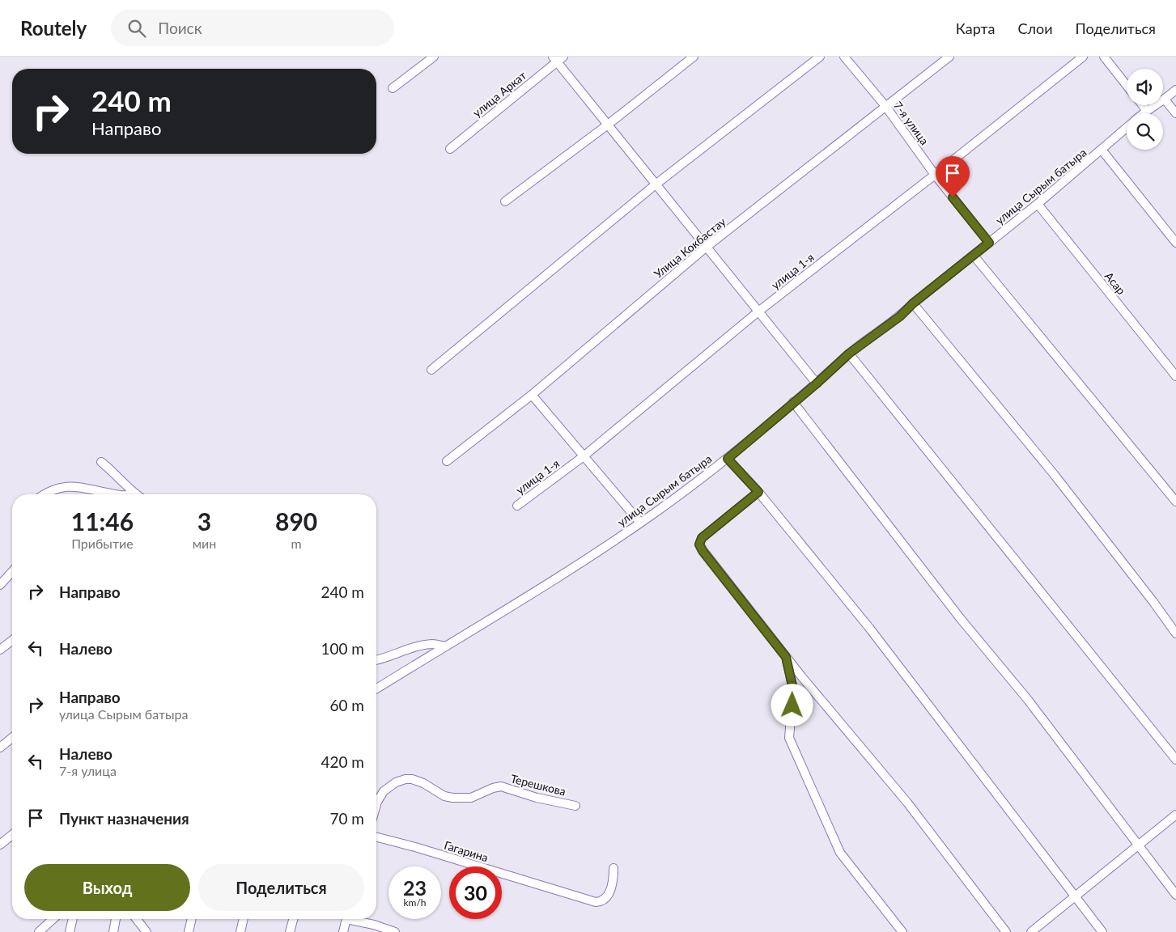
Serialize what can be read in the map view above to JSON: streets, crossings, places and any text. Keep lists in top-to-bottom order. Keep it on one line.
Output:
{"streets":{"street":["улица Аркат","7-я улица","улица Сырым батыра","Улица Кокбастау","улица 1-я","Асар","Терешкова","Гагарина"]},"crossings":[["7-я улица","улица Сырым батыра"],["7-я улица","Улица Кокбастау"],["7-я улица","улица 1-я"],["улица Сырым батыра","Асар"]],"page":{"header":"Routely","search":"Поиск","nav":["Карта","Слои","Поделиться"],"turn":["240 m","Направо"],"eta":["11:46","Прибытие","3","мин","890","m"],"list":[{"name":"Направо","value":"240 m"},{"name":"Налево","value":"100 m"},{"name":"Направо","note":"улица Сырым батыра","value":"60 m"},{"name":"Налево","note":"7-я улица","value":"420 m"},{"name":"Пункт назначения","value":"70 m"}],"buttons":["Выход","Поделиться"],"speed":"23 km/h","limit":"30"}}
